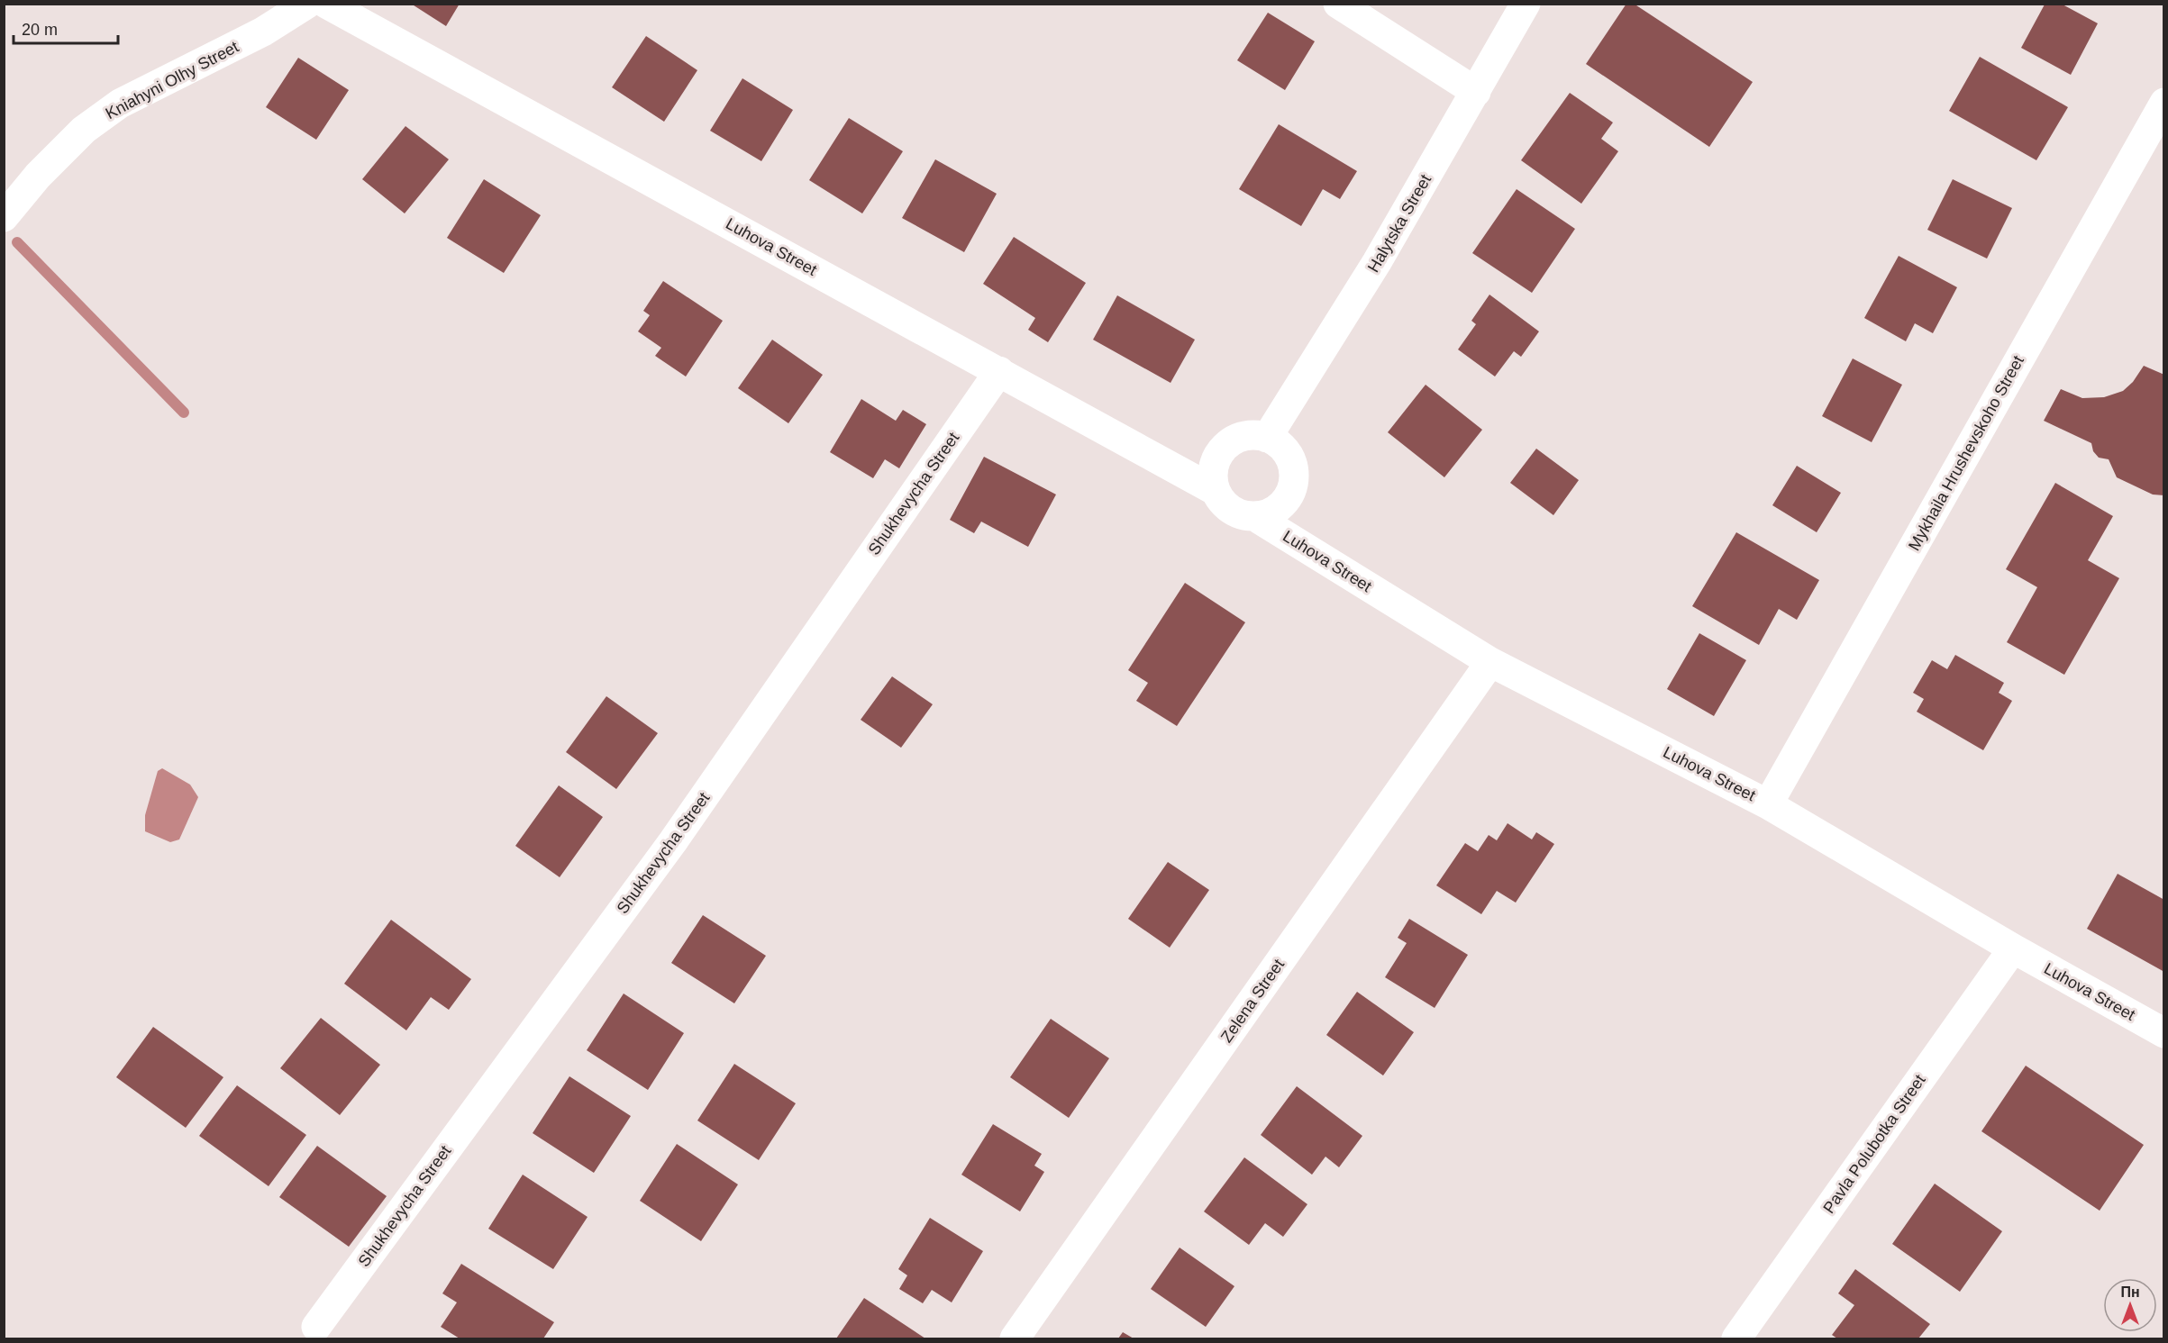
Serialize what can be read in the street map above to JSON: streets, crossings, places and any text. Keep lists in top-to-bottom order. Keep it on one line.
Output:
{"streets":{"street":["Kniahyni Olhy Street","Halytska Street","Luhova Street","Mykhaila Hrushevskoho Street","Shukhevycha Street","Zelena Street","Pavla Polubotka Street"]},"crossings":[["Halytska Street","Luhova Street"],["Luhova Street","Mykhaila Hrushevskoho Street"],["Luhova Street","Shukhevycha Street"],["Luhova Street","Zelena Street"],["Luhova Street","Pavla Polubotka Street"]],"scale_bar":"20 m","north":"top"}
